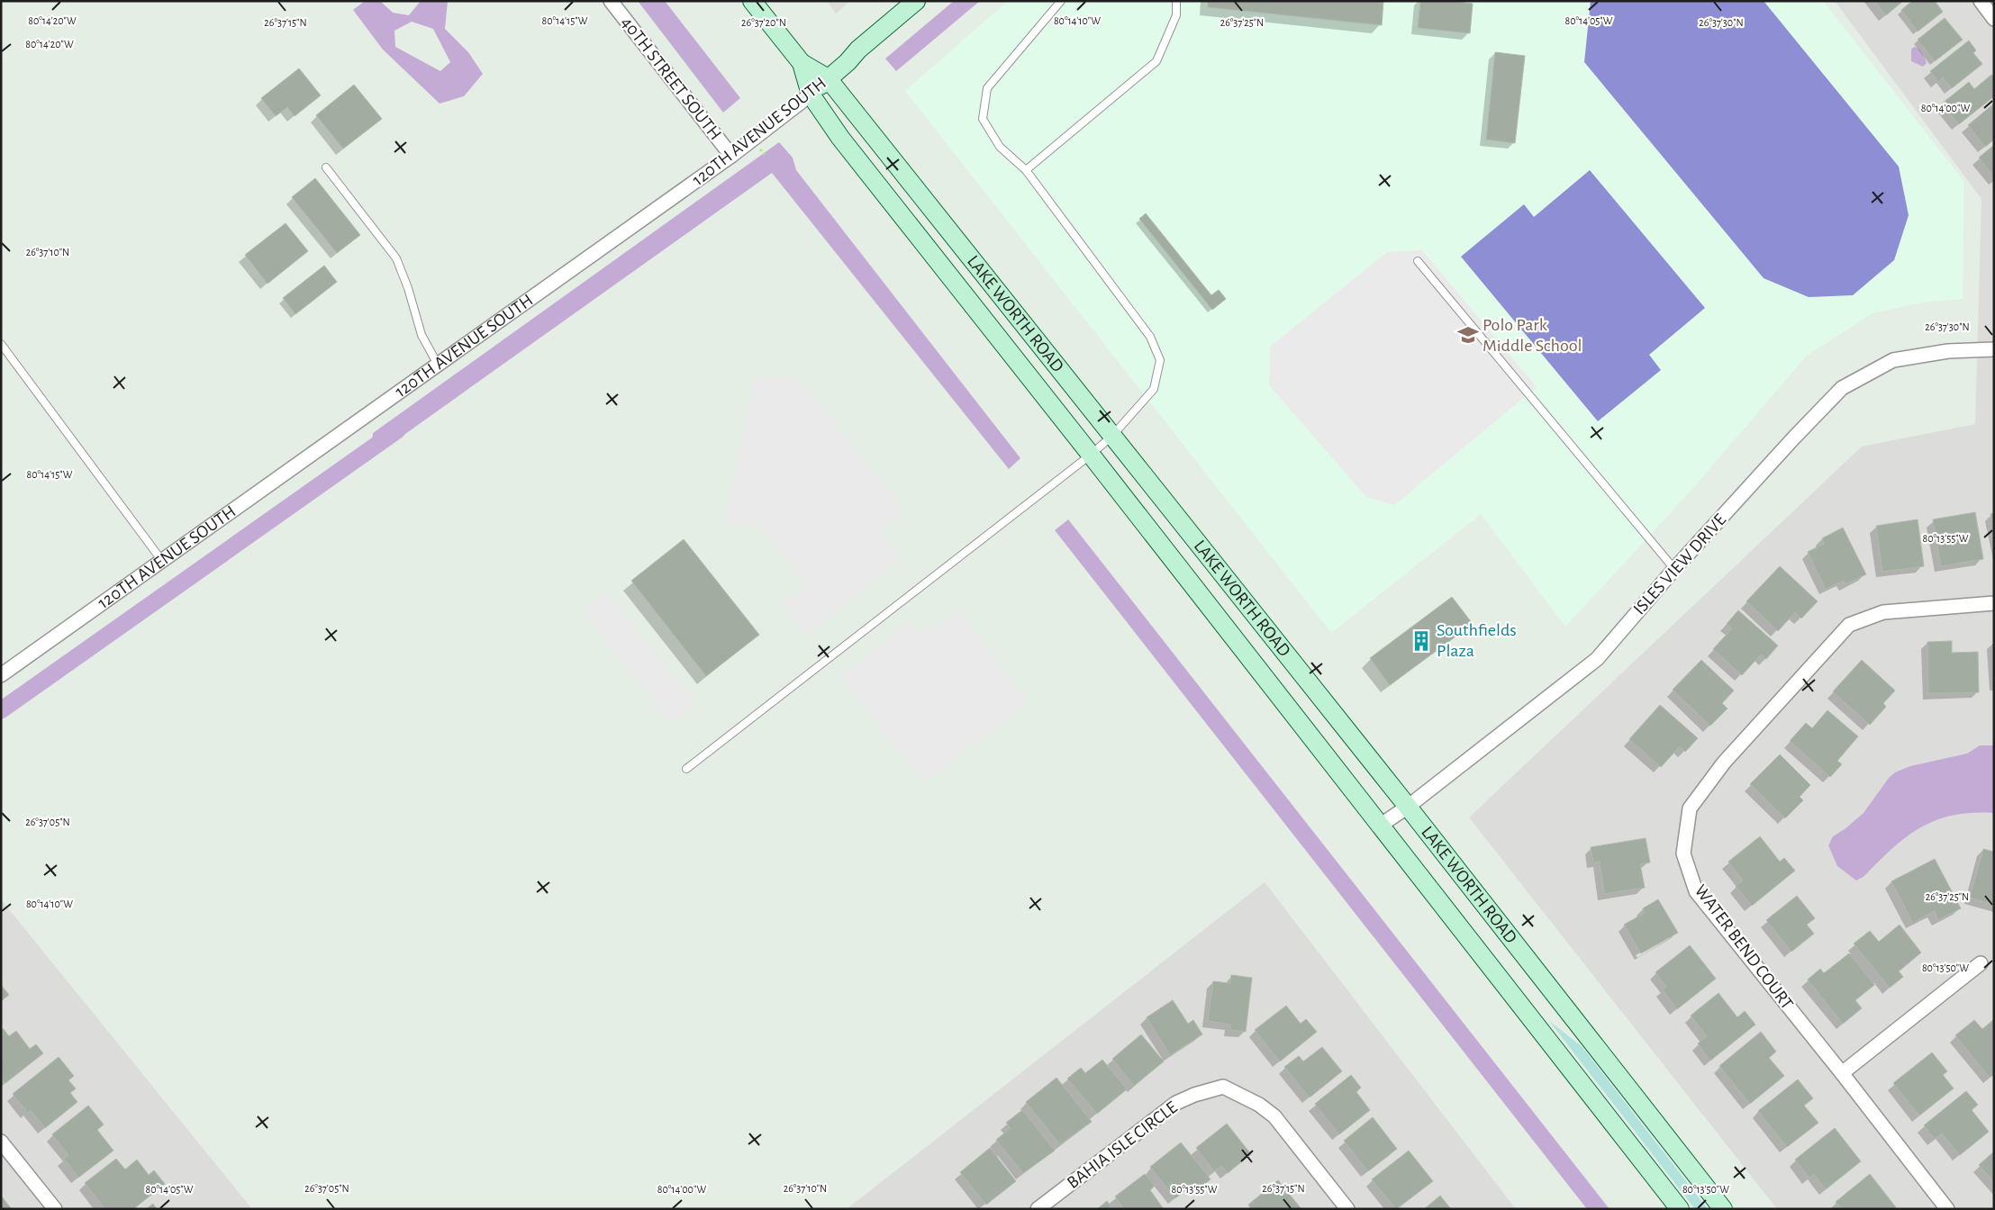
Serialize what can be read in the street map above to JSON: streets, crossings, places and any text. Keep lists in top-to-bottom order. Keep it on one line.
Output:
{"streets":{"street":["40TH STREET SOUTH","120TH AVENUE SOUTH","LAKE WORTH ROAD","ISLES VIEW DRIVE","WATER BEND COURT","BAHIA ISLE CIRCLE"]},"crossings":[["40TH STREET SOUTH","120TH AVENUE SOUTH"],["120TH AVENUE SOUTH","LAKE WORTH ROAD"],["LAKE WORTH ROAD","ISLES VIEW DRIVE"]],"places":{"school or university":["Polo Park Middle School"],"building":["Southfields Plaza"]},"coordinates":["80°14'20\"W","80°14'15\"W","80°14'10\"W","80°14'05\"W","26°37'15\"N","26°37'20\"N","26°37'25\"N","26°37'30\"N","80°14'00\"W","26°37'10\"N","80°13'55\"W","26°37'05\"N","80°13'50\"W"]}
